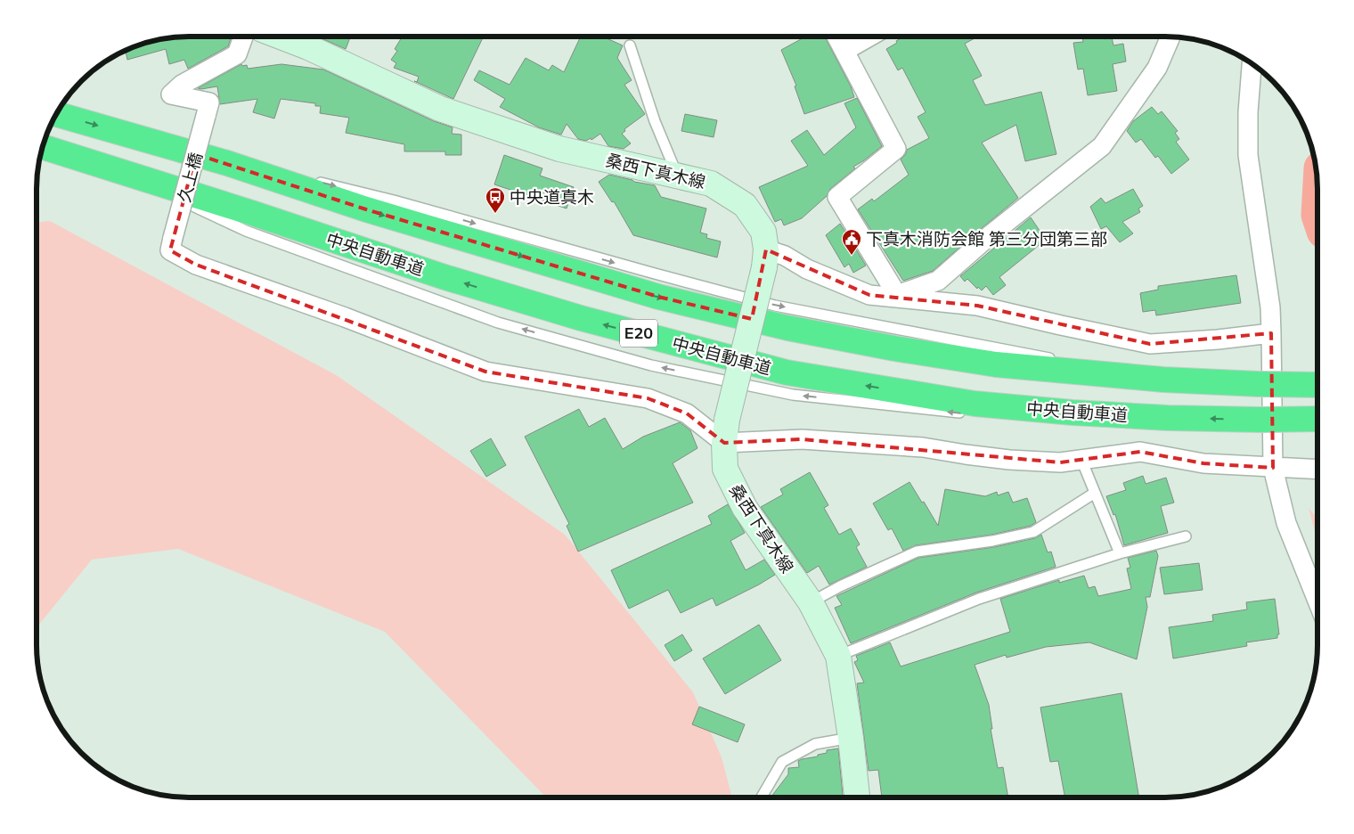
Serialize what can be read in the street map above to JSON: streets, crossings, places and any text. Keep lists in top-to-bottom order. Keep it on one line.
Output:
{"streets":{"highway":["中央自動車道","E20"],"main road":["桑西下真木線"],"street":["久上橋"]},"crossings":[["桑西下真木線","久上橋"]],"places":{"bus stop":["中央道真木"],"public building":["下真木消防会館 第三分団第三部"]}}
